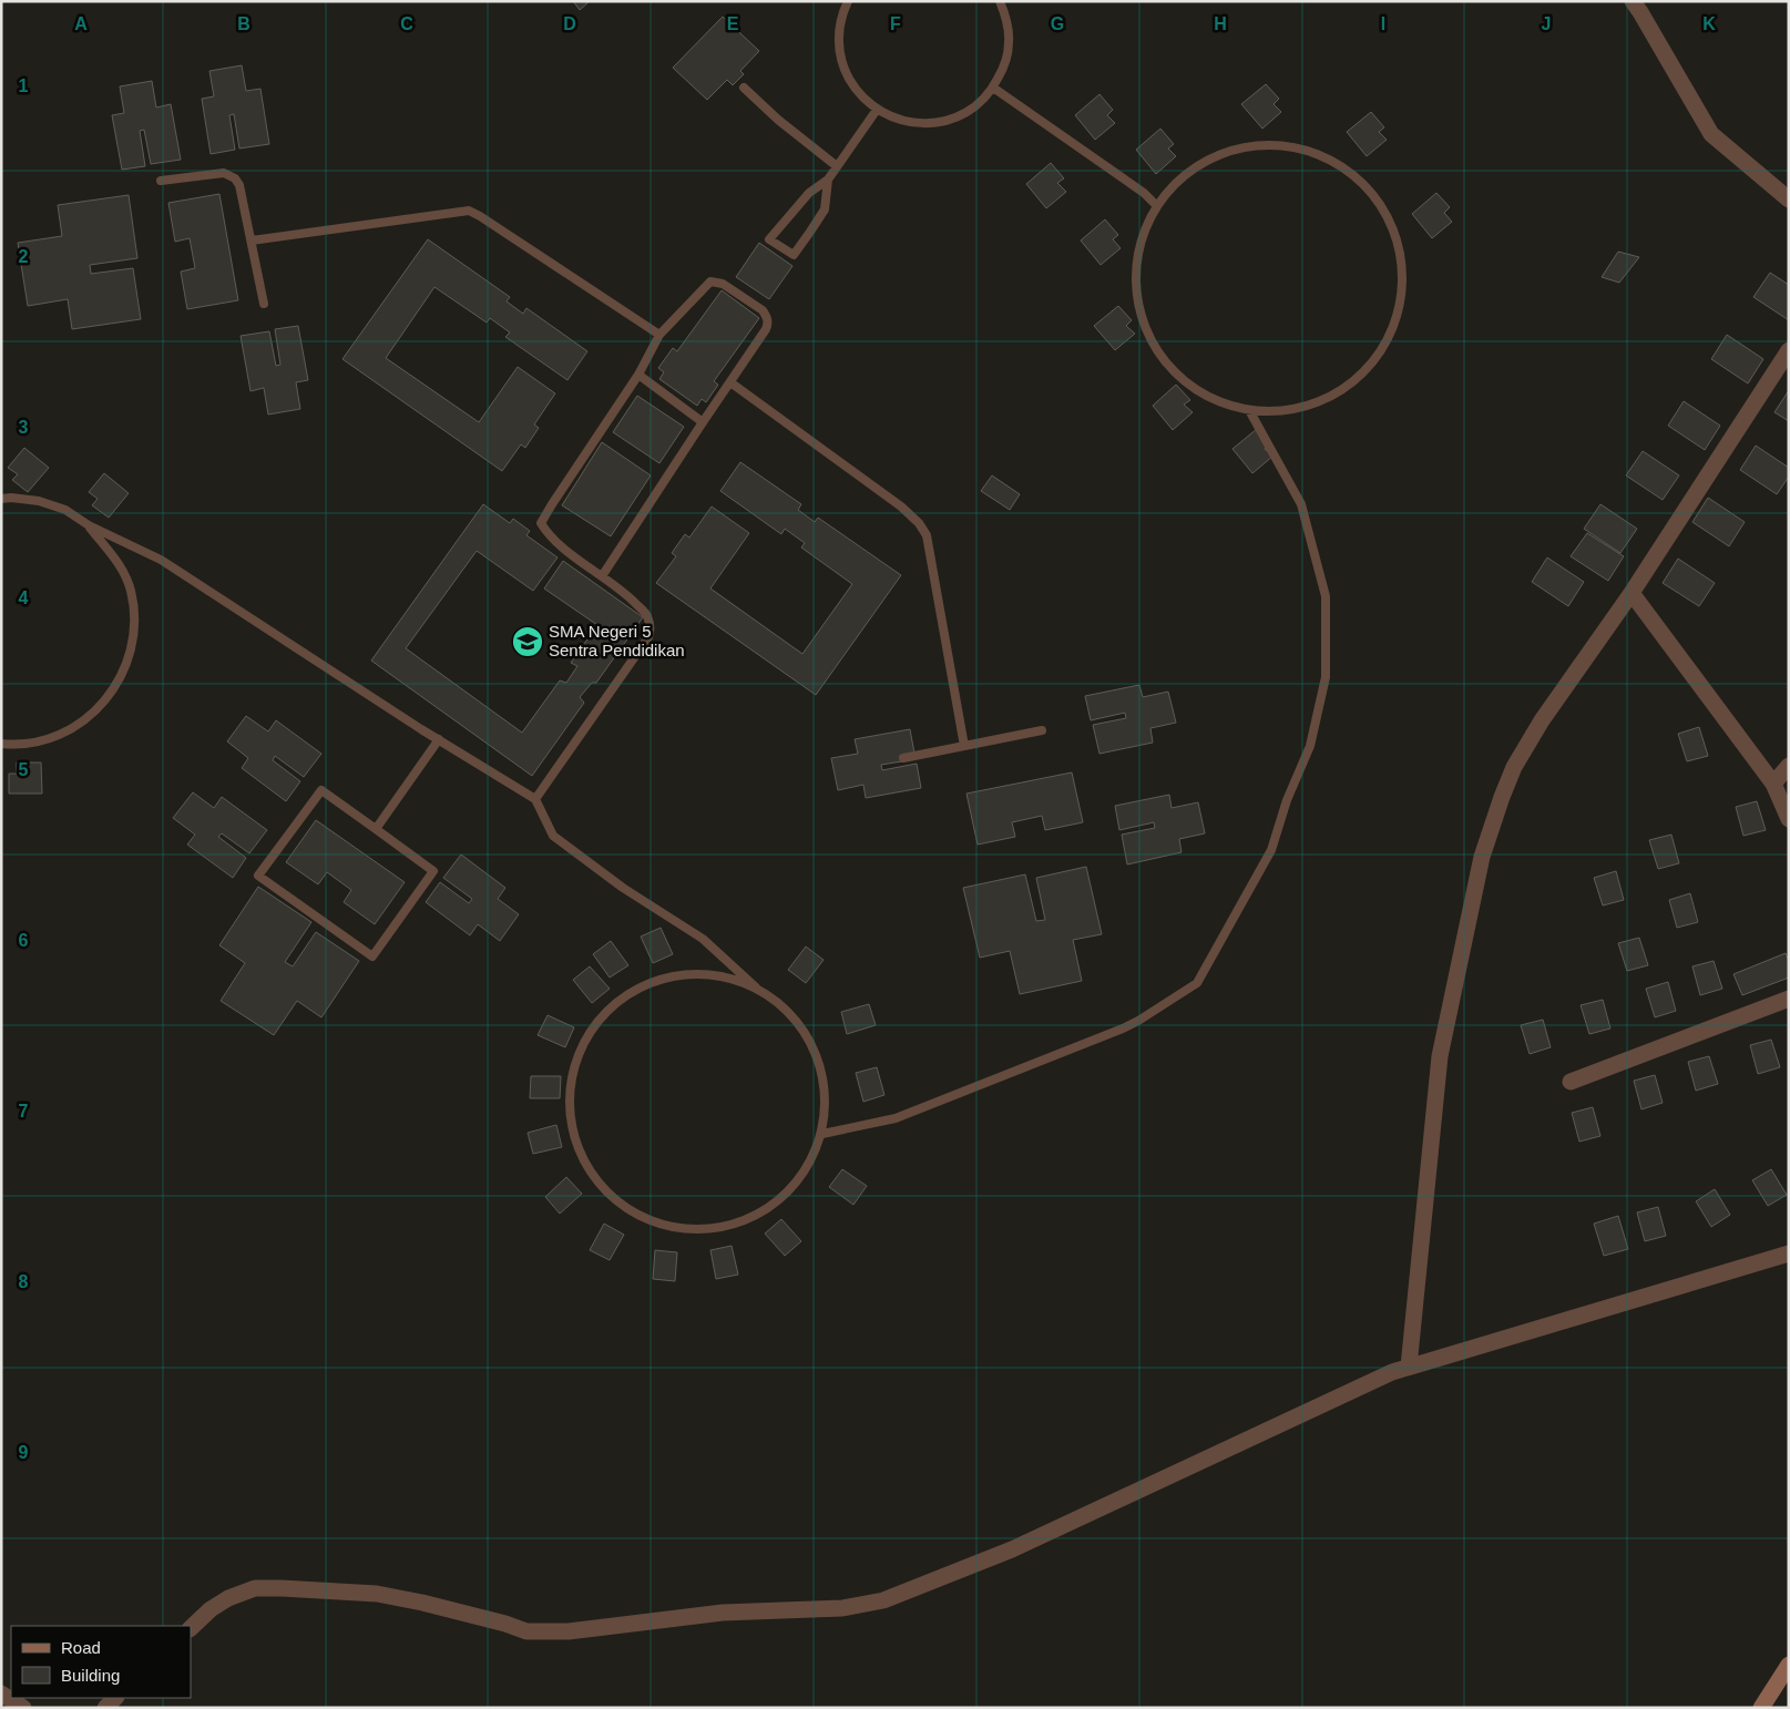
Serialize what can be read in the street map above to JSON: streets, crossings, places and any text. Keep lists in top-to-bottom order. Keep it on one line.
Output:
{"places":{"school or university":["SMA Negeri 5 Sentra Pendidikan"]},"legend":["Road","Building"],"grid":{"columns":["A","B","C","D","E","F","G","H","I","J","K"],"rows":["1","2","3","4","5","6","7","8","9"]}}
